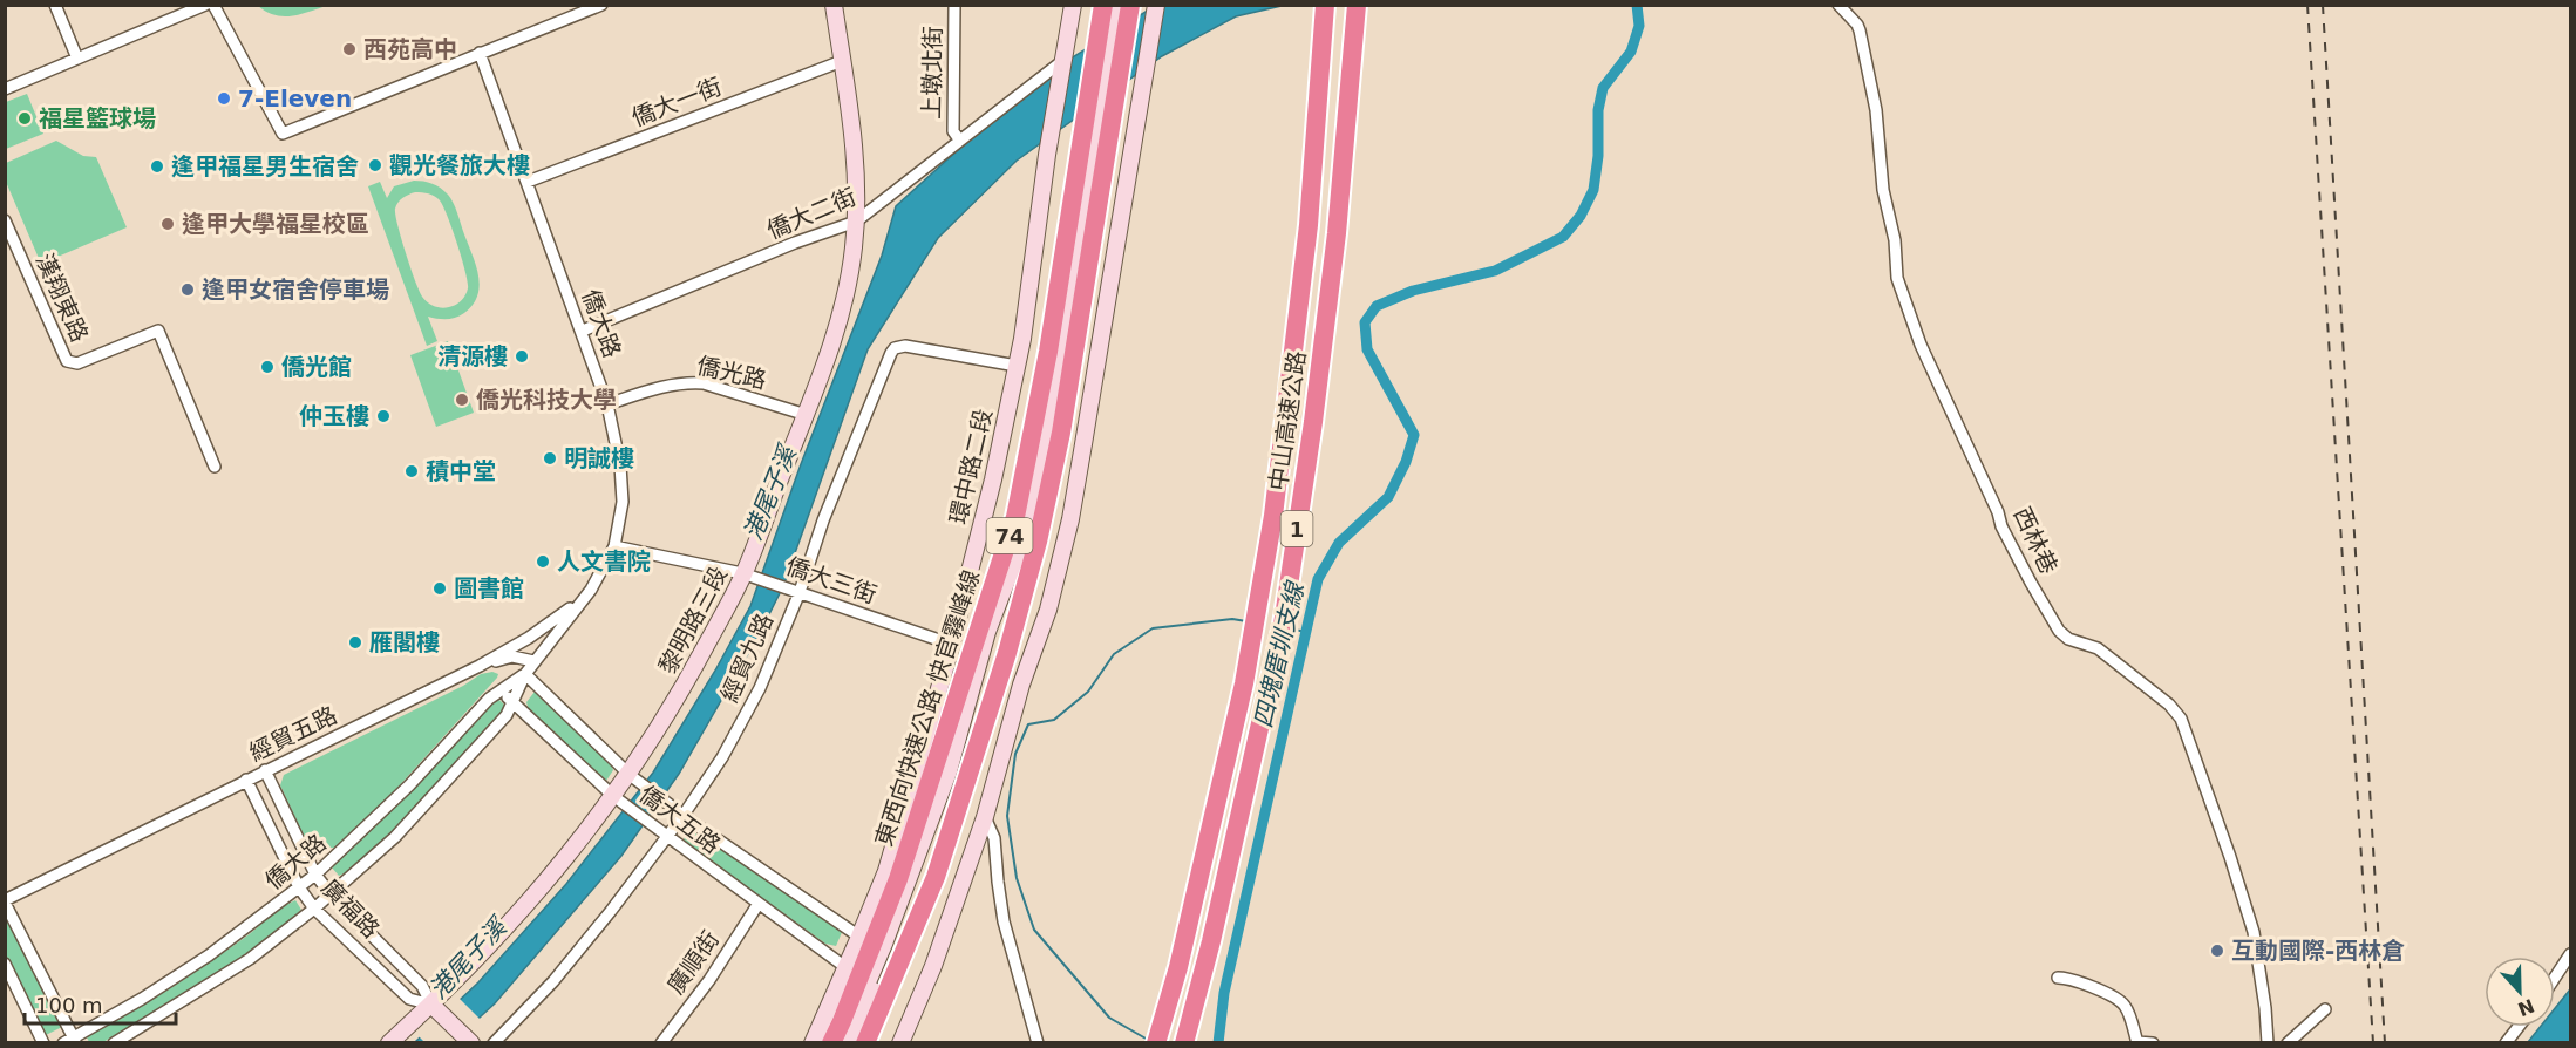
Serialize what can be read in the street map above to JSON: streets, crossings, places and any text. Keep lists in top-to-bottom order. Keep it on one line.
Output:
{"streets":{"highway":["中山高速公路","1","74","東西向快速公路 快官霧峰線"],"street":["上墩北街","僑大一街","僑大二街","漢翔東路","僑大路","僑光路","環中路二段","西林巷","僑大三街","黎明路三段","經貿九路","經貿五路","僑大五路","廣福路","廣順街"]},"crossings":[["上墩北街","僑大二街"],["僑大一街","僑大路"],["僑大一街","黎明路三段"],["僑大二街","僑大路"],["僑大二街","環中路二段"],["僑大二街","黎明路三段"],["僑大路","僑光路"],["僑大路","僑大三街"],["僑大路","經貿五路"],["僑大路","僑大五路"],["僑大路","廣福路"],["僑光路","黎明路三段"],["環中路二段","僑大三街"],["環中路二段","經貿九路"],["環中路二段","僑大五路"],["僑大三街","黎明路三段"],["僑大三街","經貿九路"],["黎明路三段","僑大五路"],["黎明路三段","廣福路"],["經貿九路","僑大五路"],["經貿五路","廣福路"],["僑大五路","廣順街"]],"water":["港尾子溪","四塊厝圳支線"],"places":["西苑高中","7-Eleven","福星籃球場","觀光餐旅大樓","逢甲福星男生宿舍","逢甲大學福星校區","逢甲女宿舍停車場","清源樓","僑光館","僑光科技大學","仲玉樓","明誠樓","積中堂","人文書院","圖書館","雁閣樓","互動國際-西林倉"],"scale_bar":"100 m","north":"bottom"}
